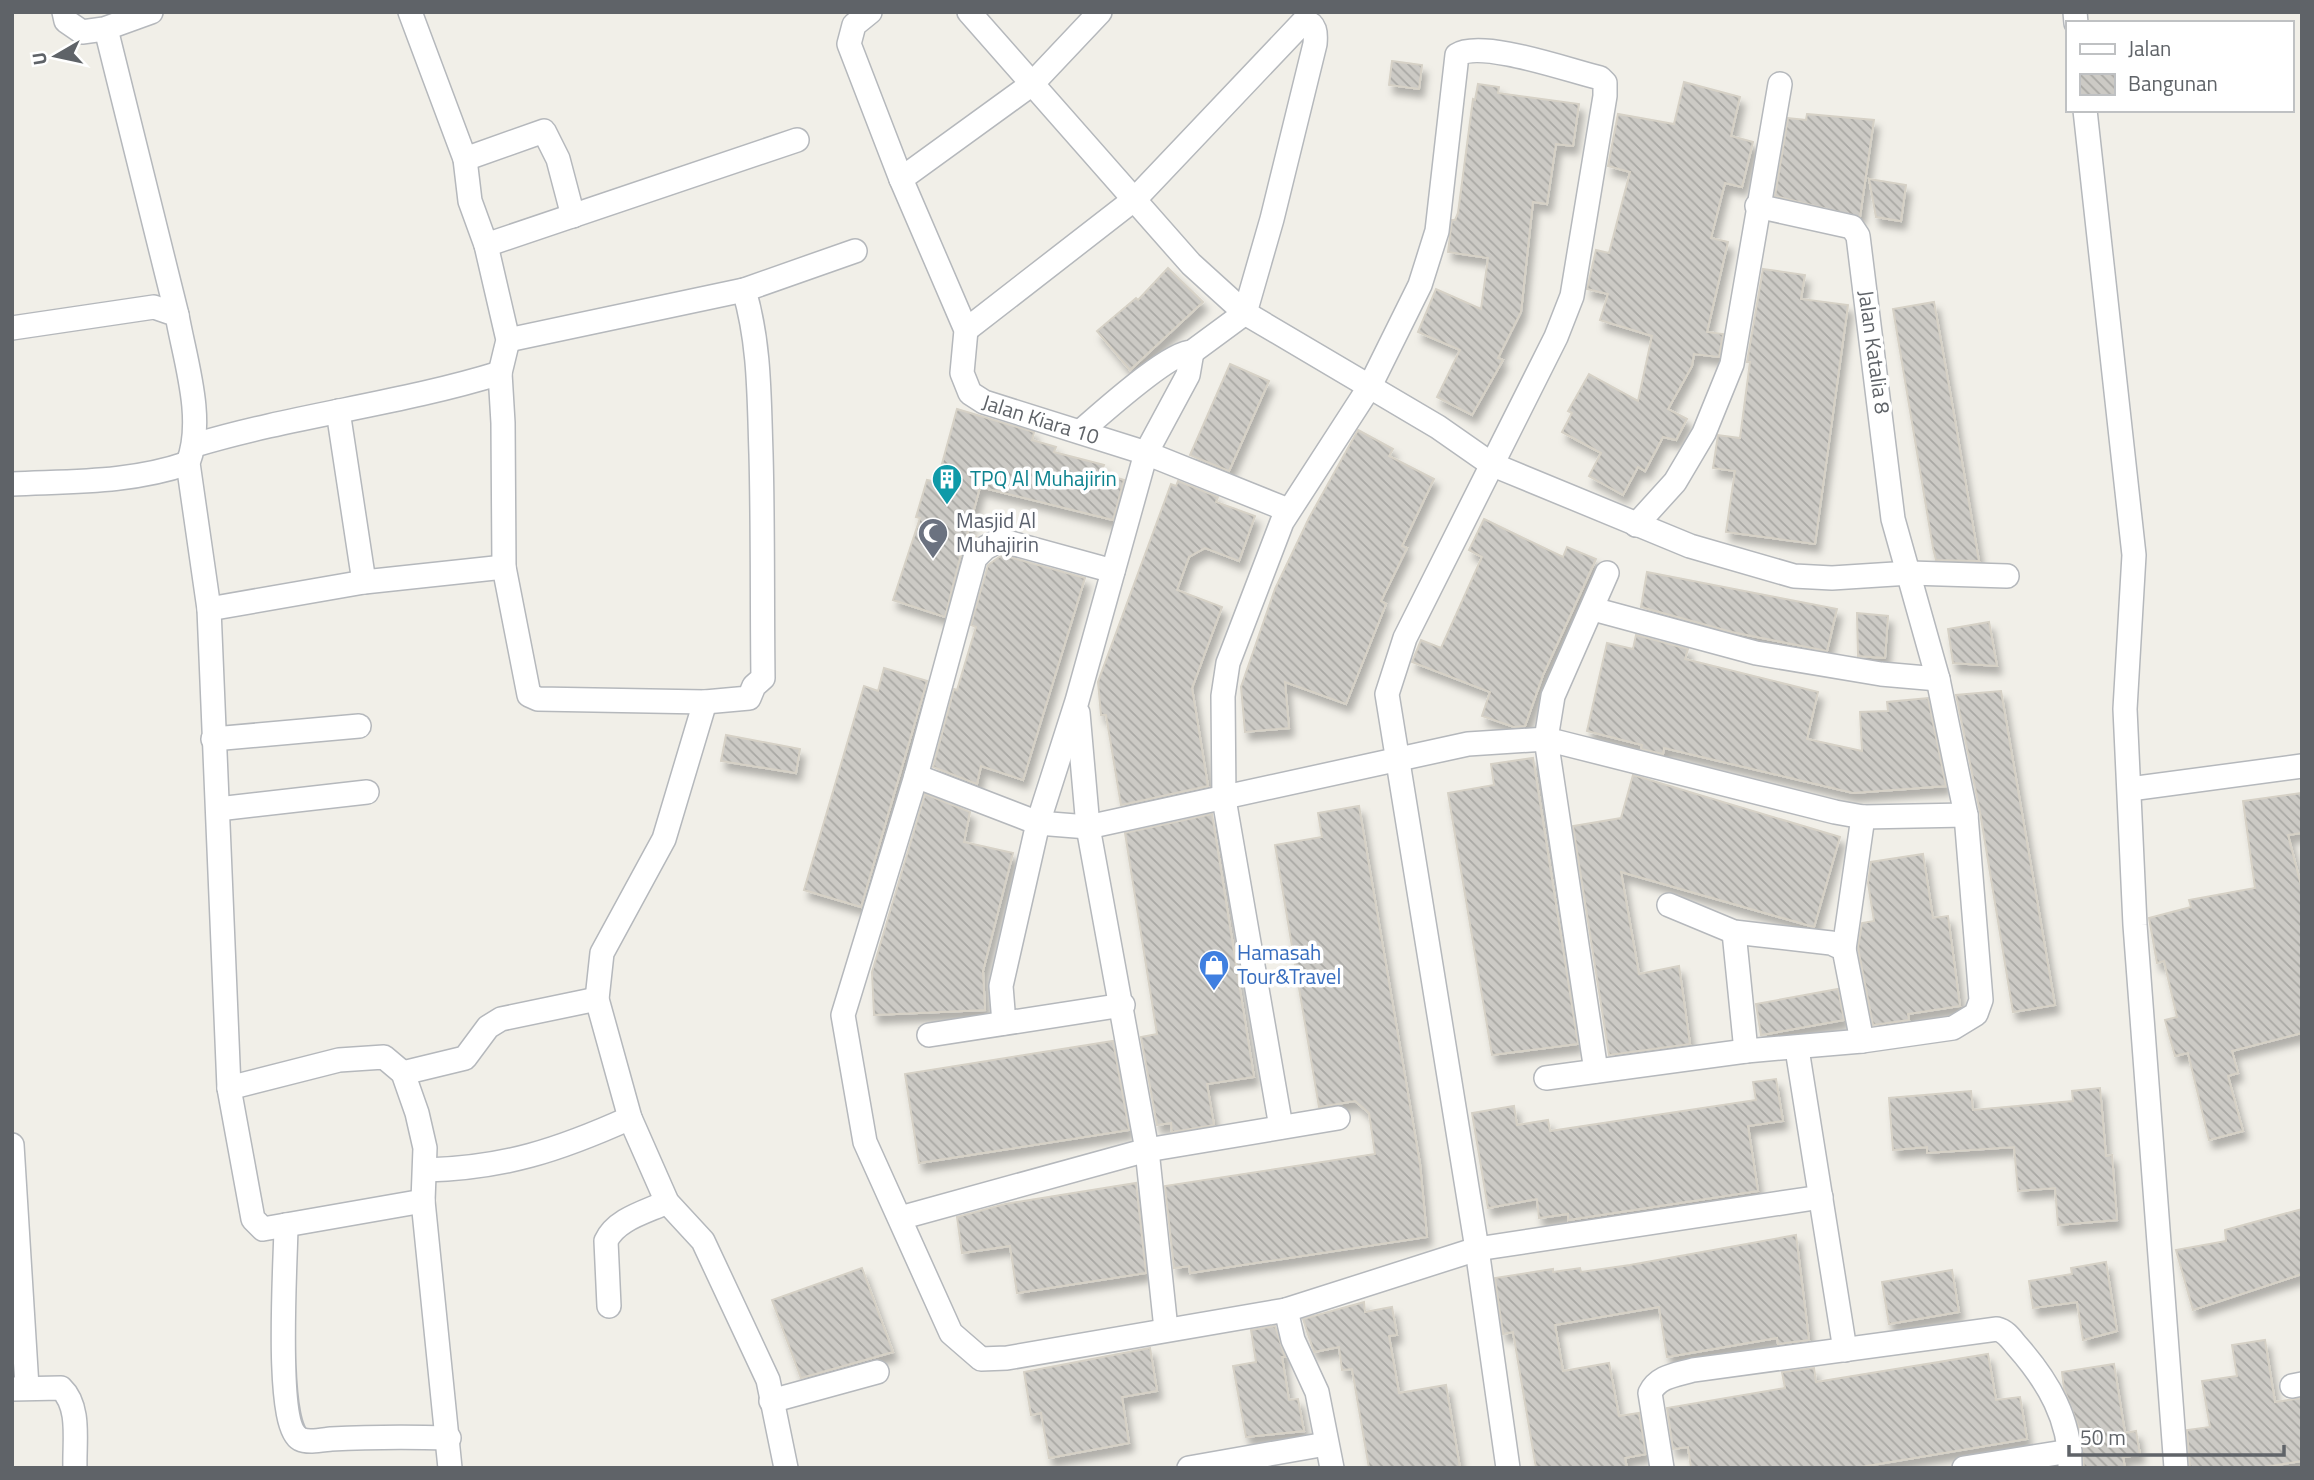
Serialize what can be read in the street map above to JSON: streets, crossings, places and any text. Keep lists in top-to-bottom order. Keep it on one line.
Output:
{"streets":{"street":["Jalan Katalia 8","Jalan Kiara 10"]},"places":{"building":["TPQ Al Muhajirin"],"mosque":["Masjid Al Muhajirin"],"shop":["Hamasah Tour&Travel"]},"legend":["Jalan","Bangunan"],"scale_bar":"50 m","north":"left"}
